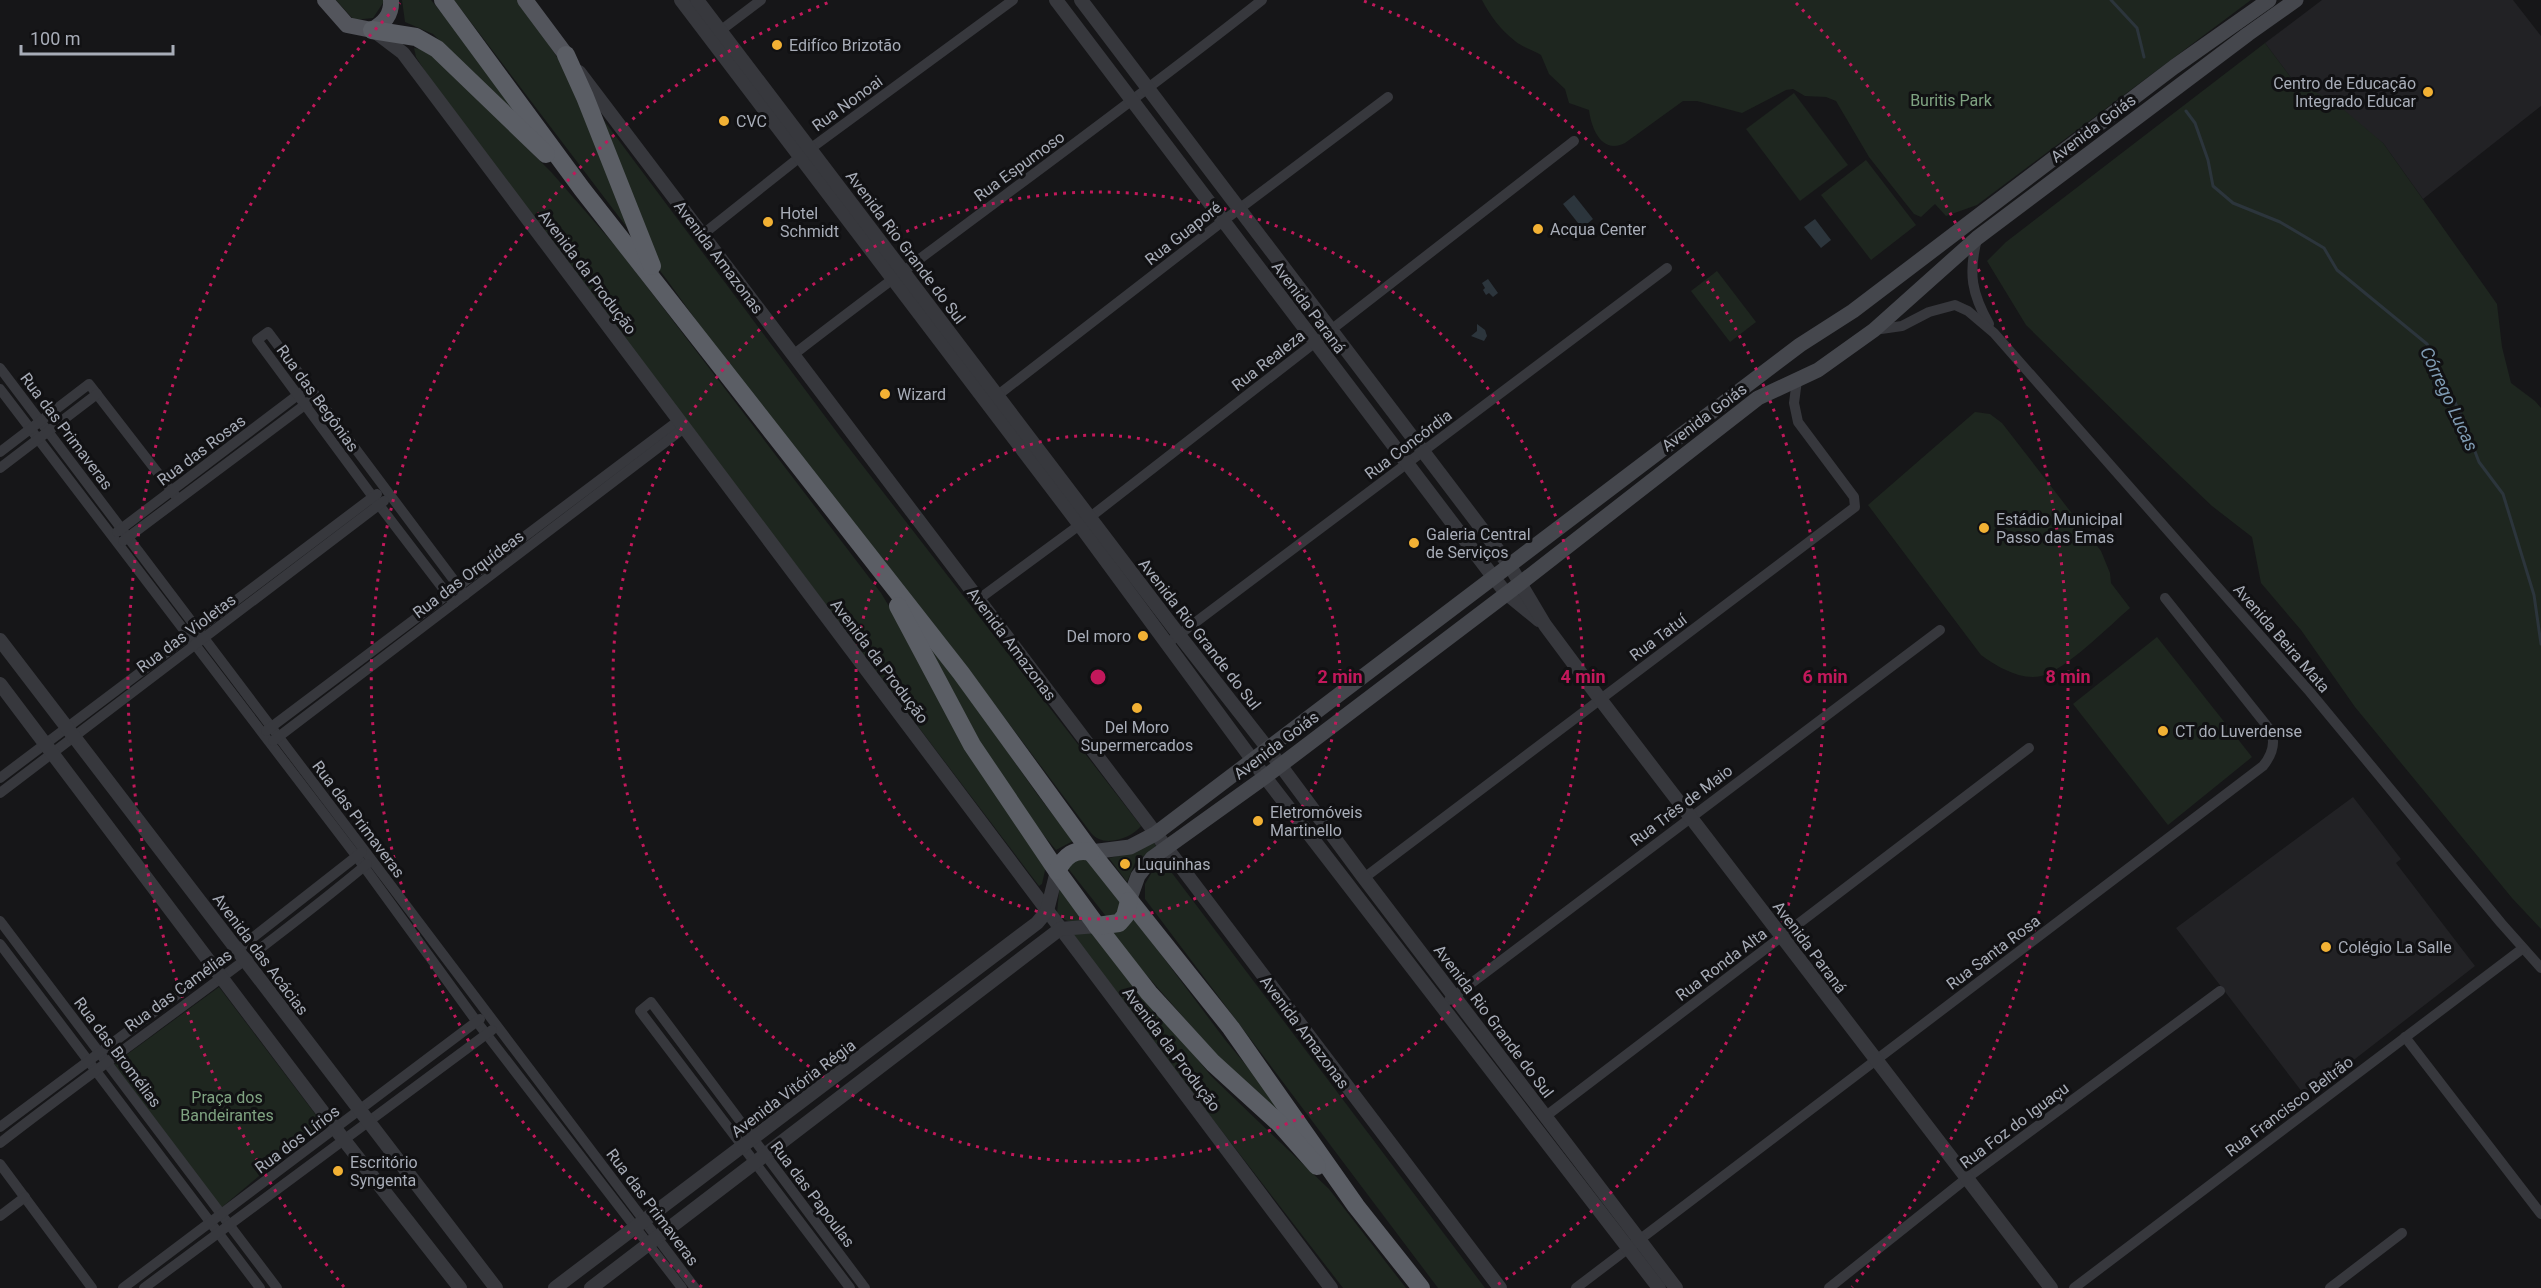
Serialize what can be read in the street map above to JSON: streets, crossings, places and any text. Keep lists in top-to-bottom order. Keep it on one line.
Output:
{"streets":{"main road":["Avenida Goiás","Avenida Amazonas"],"street":["Rua Nonoai","Rua Espumoso","Rua Guaporé","Avenida Rio Grande do Sul","Avenida da Produção","Avenida Paraná","Rua Realeza","Rua das Begônias","Rua das Primaveras","Rua Concórdia","Rua das Rosas","Rua das Orquídeas","Rua das Violetas","Rua Tatuí","Avenida Beira Mata","Rua Três de Maio","Rua Santa Rosa","Avenida das Acácias","Rua Ronda Alta","Rua das Camélias","Rua das Bromélias","Avenida Vitória Régia","Rua Francisco Beltrão","Rua Foz do Iguaçu","Rua dos Lírios","Rua das Papoulas"]},"crossings":[["Rua Nonoai","Avenida Rio Grande do Sul"],["Rua Nonoai","Avenida Amazonas"],["Avenida Goiás","Avenida Rio Grande do Sul"],["Avenida Goiás","Avenida Amazonas"],["Avenida Goiás","Avenida Paraná"],["Avenida Goiás","Rua Tatuí"],["Avenida Goiás","Avenida Beira Mata"],["Rua Espumoso","Avenida Rio Grande do Sul"],["Rua Espumoso","Avenida Amazonas"],["Rua Espumoso","Avenida Paraná"],["Rua Guaporé","Avenida Rio Grande do Sul"],["Rua Guaporé","Avenida Paraná"],["Avenida Rio Grande do Sul","Rua Realeza"],["Avenida Rio Grande do Sul","Rua Concórdia"],["Avenida Rio Grande do Sul","Rua Tatuí"],["Avenida Rio Grande do Sul","Rua Três de Maio"],["Avenida Rio Grande do Sul","Rua Santa Rosa"],["Avenida Rio Grande do Sul","Rua Ronda Alta"],["Avenida Amazonas","Rua Realeza"],["Avenida da Produção","Rua das Orquídeas"],["Avenida da Produção","Avenida Vitória Régia"],["Avenida Paraná","Rua Realeza"],["Avenida Paraná","Rua Concórdia"],["Avenida Paraná","Rua Tatuí"],["Avenida Paraná","Rua Três de Maio"],["Avenida Paraná","Rua Santa Rosa"],["Avenida Paraná","Rua Ronda Alta"],["Avenida Paraná","Rua Foz do Iguaçu"],["Rua das Begônias","Rua das Rosas"],["Rua das Begônias","Rua das Orquídeas"],["Rua das Begônias","Rua das Violetas"],["Rua das Primaveras","Rua das Rosas"],["Rua das Primaveras","Rua das Orquídeas"],["Rua das Primaveras","Rua das Violetas"],["Rua das Primaveras","Rua das Camélias"],["Rua das Primaveras","Avenida Vitória Régia"],["Rua das Primaveras","Rua dos Lírios"],["Rua das Violetas","Avenida das Acácias"],["Avenida Beira Mata","Rua Francisco Beltrão"],["Avenida das Acácias","Rua das Camélias"],["Avenida das Acácias","Rua dos Lírios"],["Rua das Camélias","Rua das Bromélias"],["Rua das Bromélias","Rua dos Lírios"],["Avenida Vitória Régia","Rua das Papoulas"]],"water":["Córrego Lucas"],"parks":["Buritis Park","Praça dos Bandeirantes"],"places":["Edifíco Brizotão","Centro de Educação Integrado Educar","CVC","Hotel Schmidt","Acqua Center","Wizard","Estádio Municipal Passo das Emas","Galeria Central de Serviços","Del moro","Del Moro Supermercados","CT do Luverdense","Eletromóveis Martinello","Luquinhas","Colégio La Salle","Escritório Syngenta"],"scale_bar":"100 m","rings":["2 min","4 min","6 min","8 min"]}
